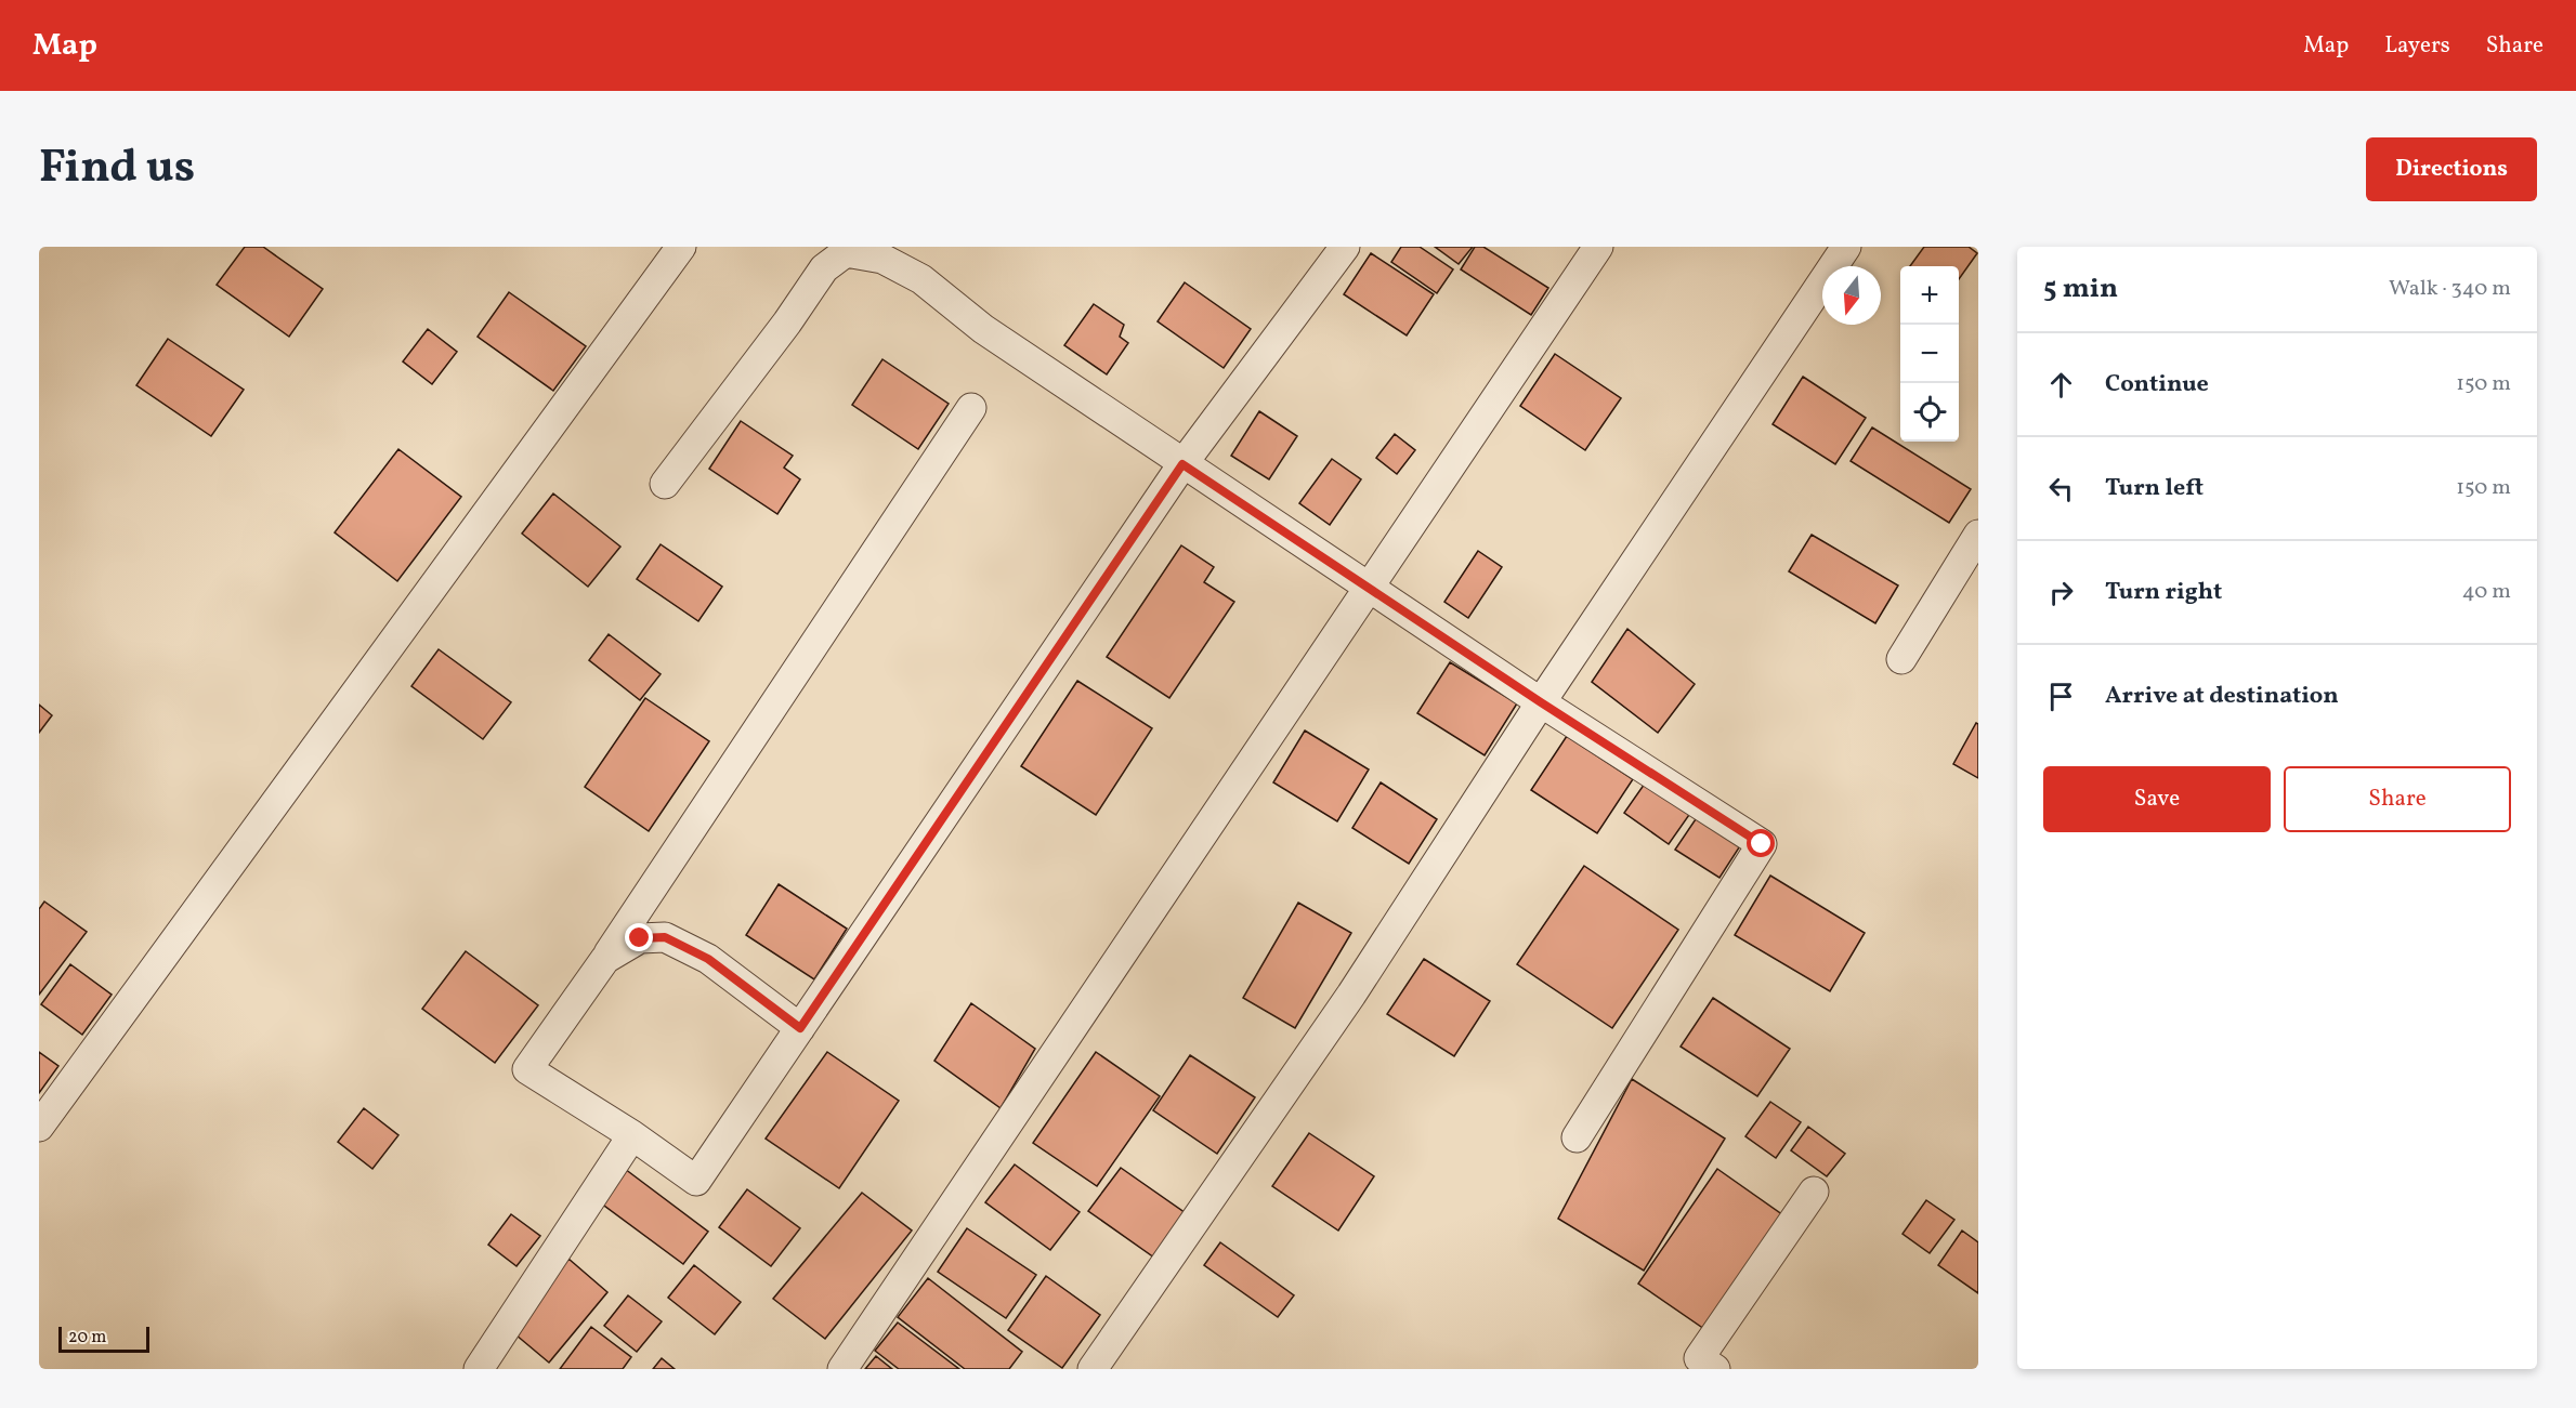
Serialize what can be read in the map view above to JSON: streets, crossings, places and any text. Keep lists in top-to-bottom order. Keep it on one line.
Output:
{"scale_bar":"20 m","north":"bottom","page":{"header":"Map","nav":["Map","Layers","Share"],"title":"Find us","buttons":["Directions",["Save","Share"]],"heading":["5 min","Walk · 340 m"],"map_buttons":["+","−"],"list":[["Continue","150 m"],["Turn left","150 m"],["Turn right","40 m"],"Arrive at destination"],"scale":"20 m"}}
